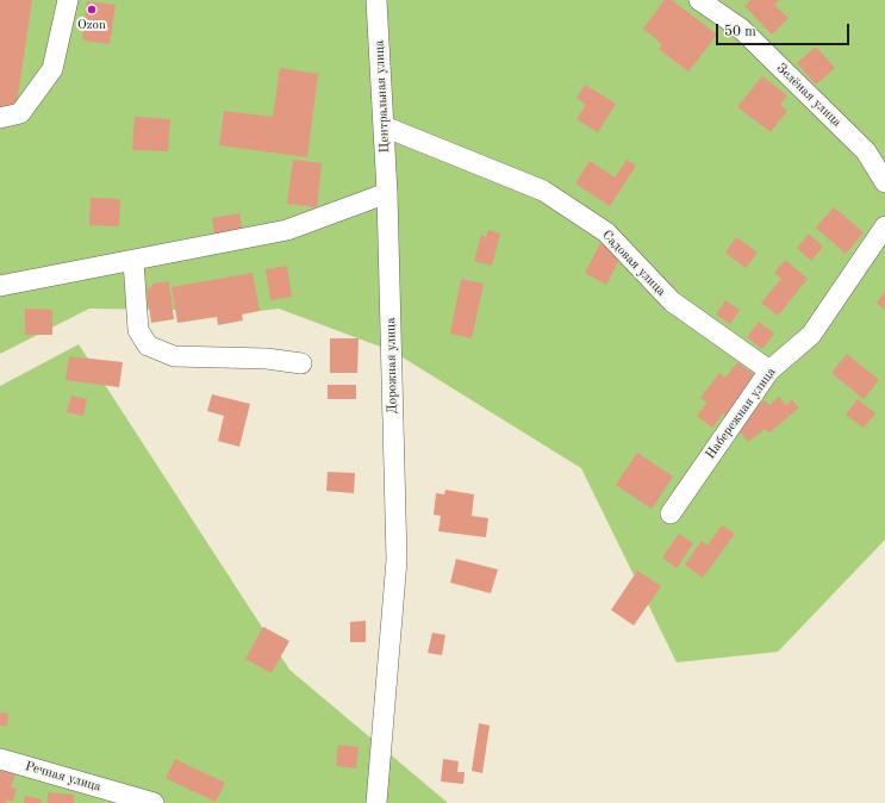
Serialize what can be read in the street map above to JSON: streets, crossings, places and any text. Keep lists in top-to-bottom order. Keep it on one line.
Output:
{"streets":{"street":["Зелёная улица","Центральная улица","Садовая улица","Дорожная улица","Набережная улица","Речная улица"]},"crossings":[["Центральная улица","Садовая улица"],["Центральная улица","Дорожная улица"],["Садовая улица","Набережная улица"]],"places":["Ozon"],"scale_bar":"50 m"}
